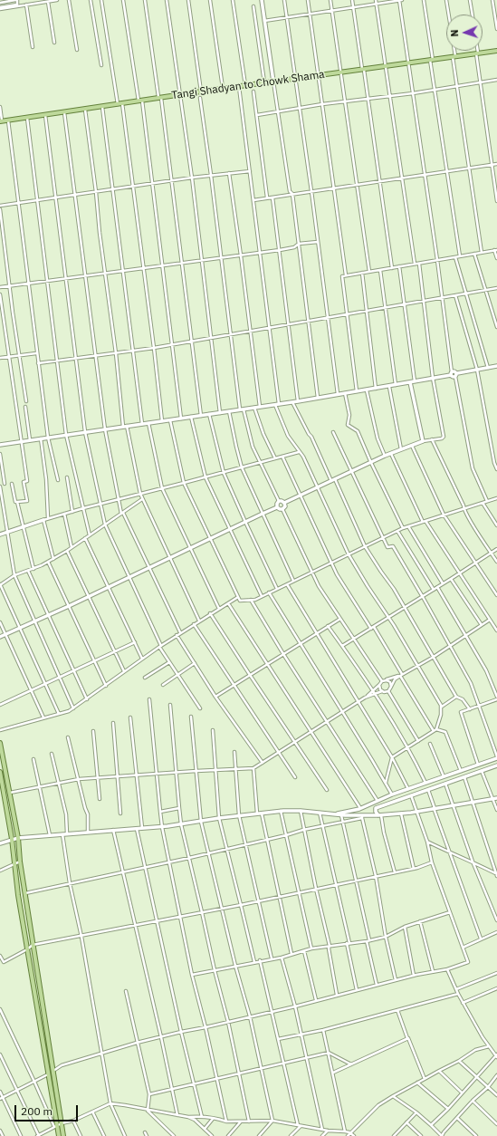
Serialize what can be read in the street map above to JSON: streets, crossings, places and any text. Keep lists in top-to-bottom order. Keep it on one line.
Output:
{"streets":{"main road":["Tangi Shadyan to Chowk Shama"]},"scale_bar":"200 m","north":"left"}
